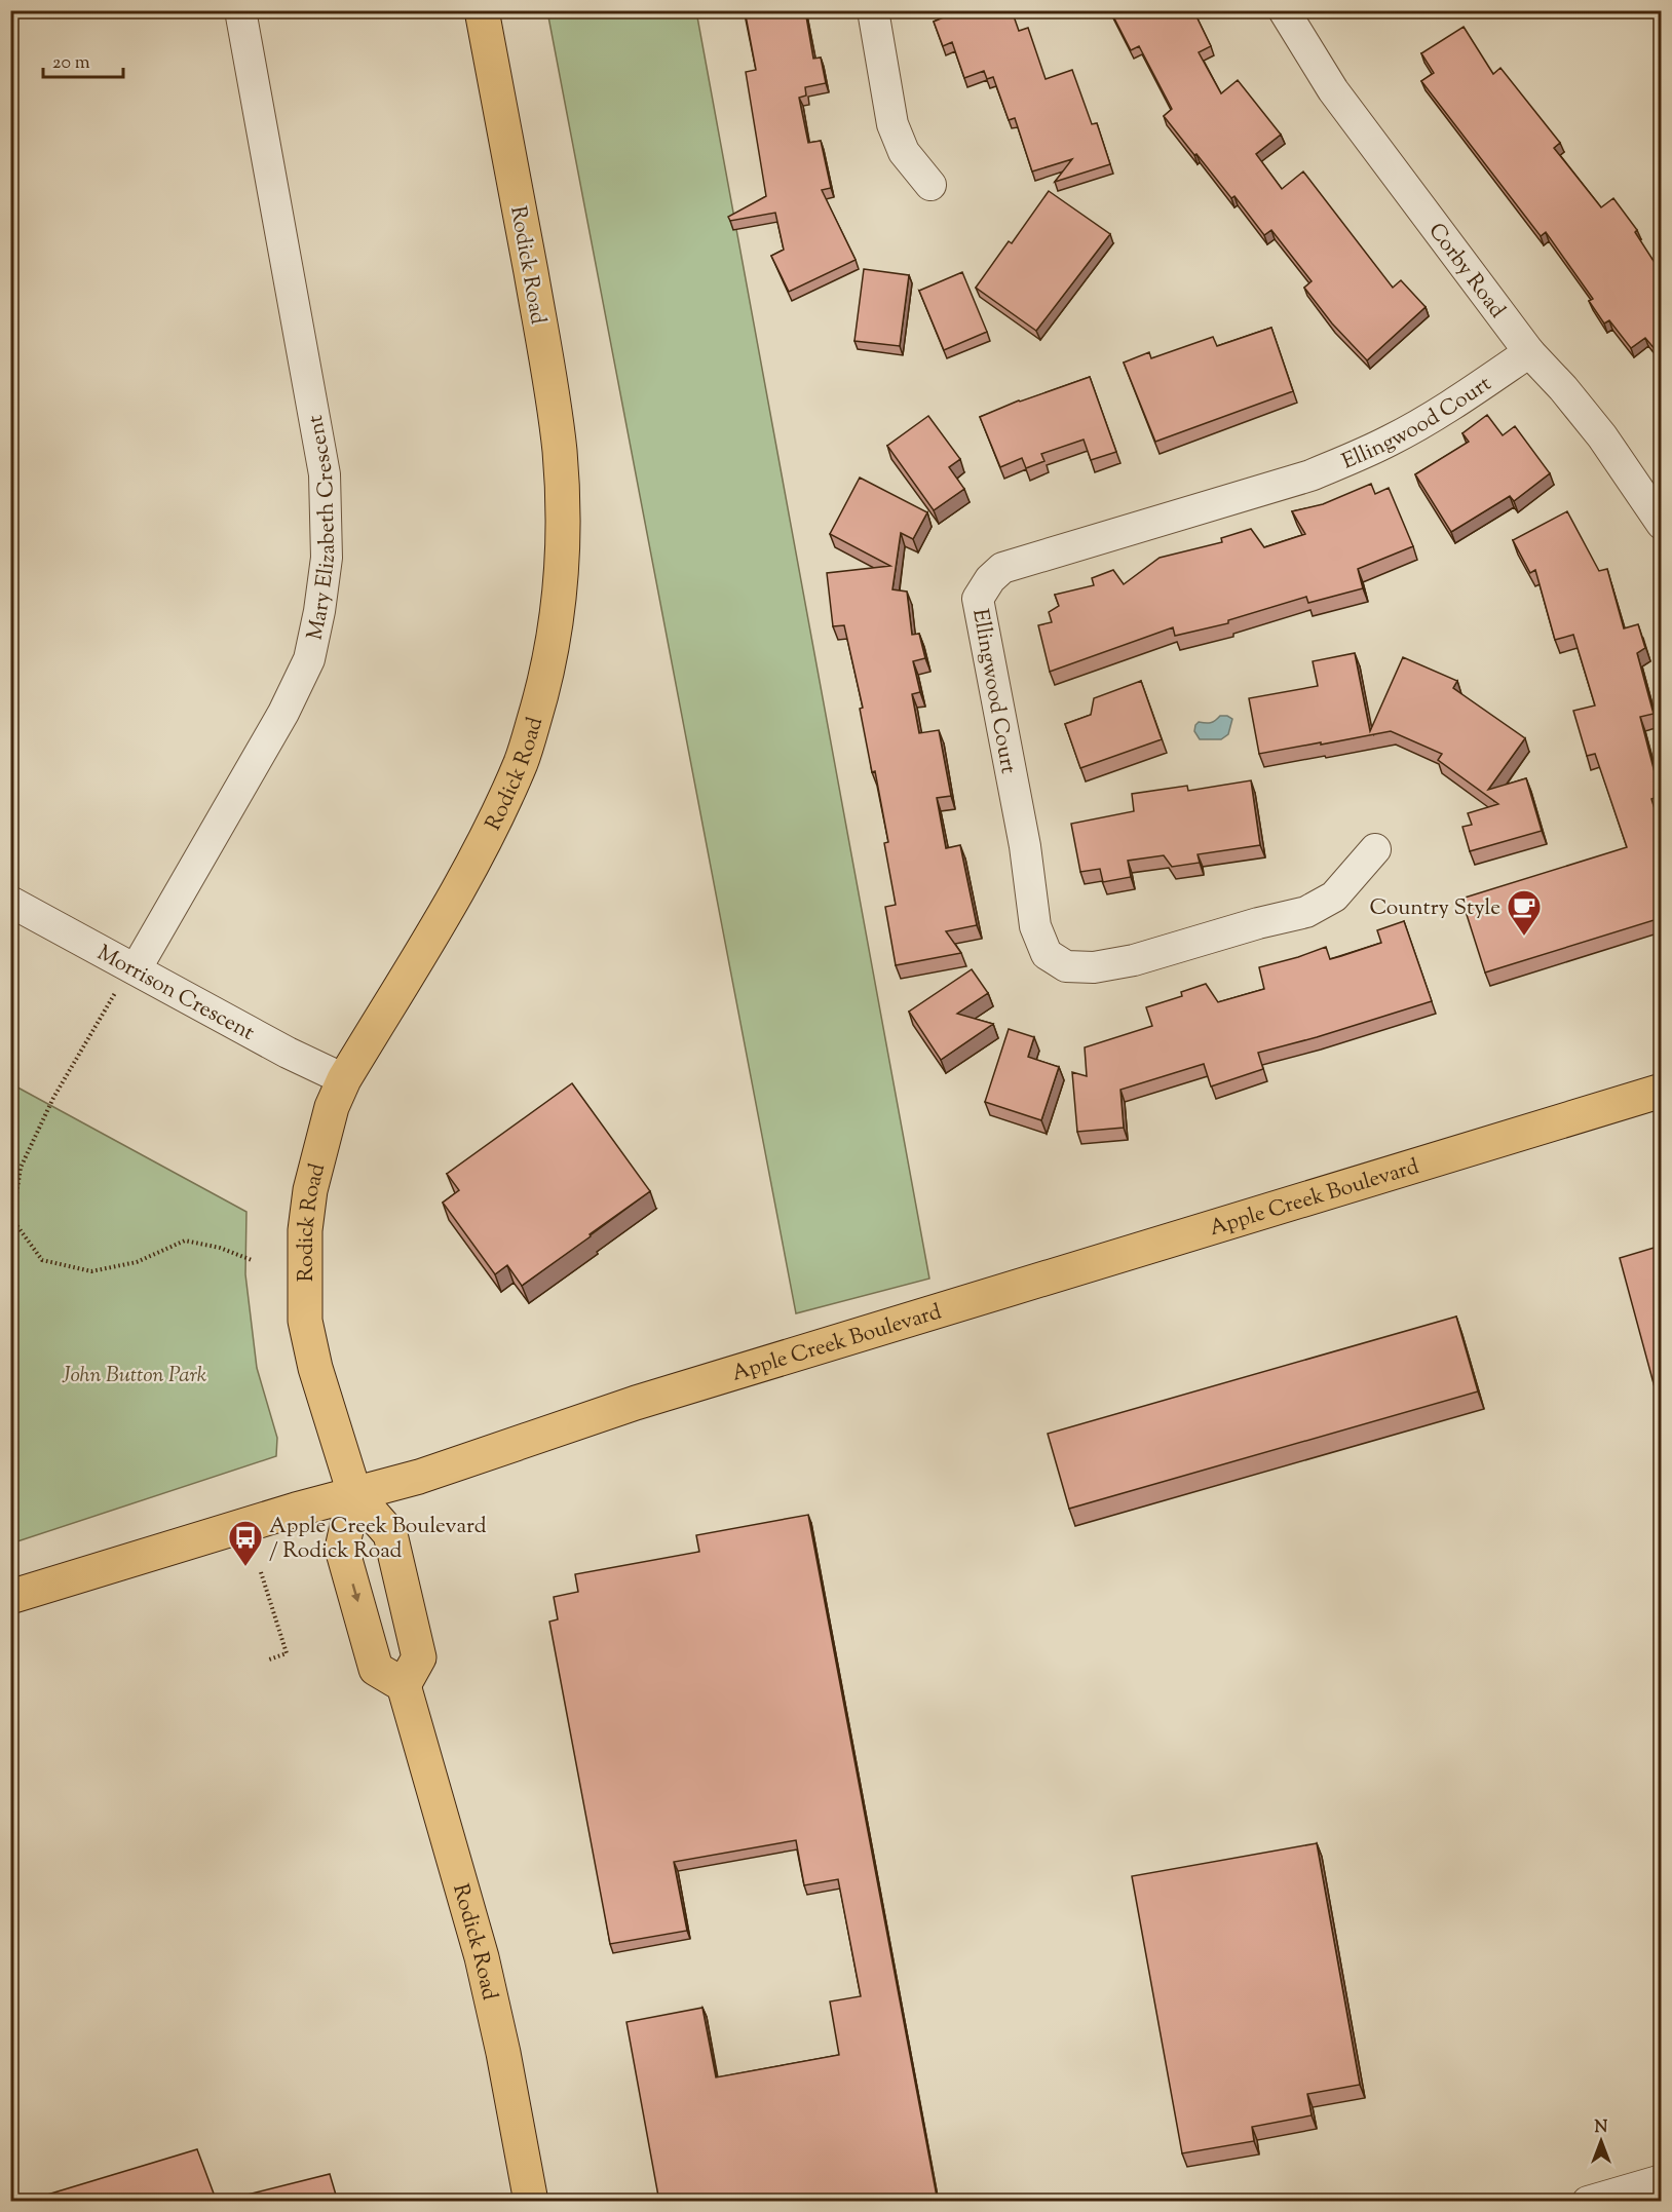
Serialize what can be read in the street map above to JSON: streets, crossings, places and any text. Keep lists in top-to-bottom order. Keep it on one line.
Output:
{"streets":{"main road":["Rodick Road","Apple Creek Boulevard"],"street":["Corby Road","Ellingwood Court","Mary Elizabeth Crescent","Morrison Crescent"]},"crossings":[["Rodick Road","Morrison Crescent"],["Rodick Road","Apple Creek Boulevard"],["Corby Road","Ellingwood Court"],["Mary Elizabeth Crescent","Morrison Crescent"]],"parks":["John Button Park"],"places":{"cafe":["Country Style"],"bus stop":["Apple Creek Boulevard / Rodick Road"]},"scale_bar":"20 m","north":"top"}
